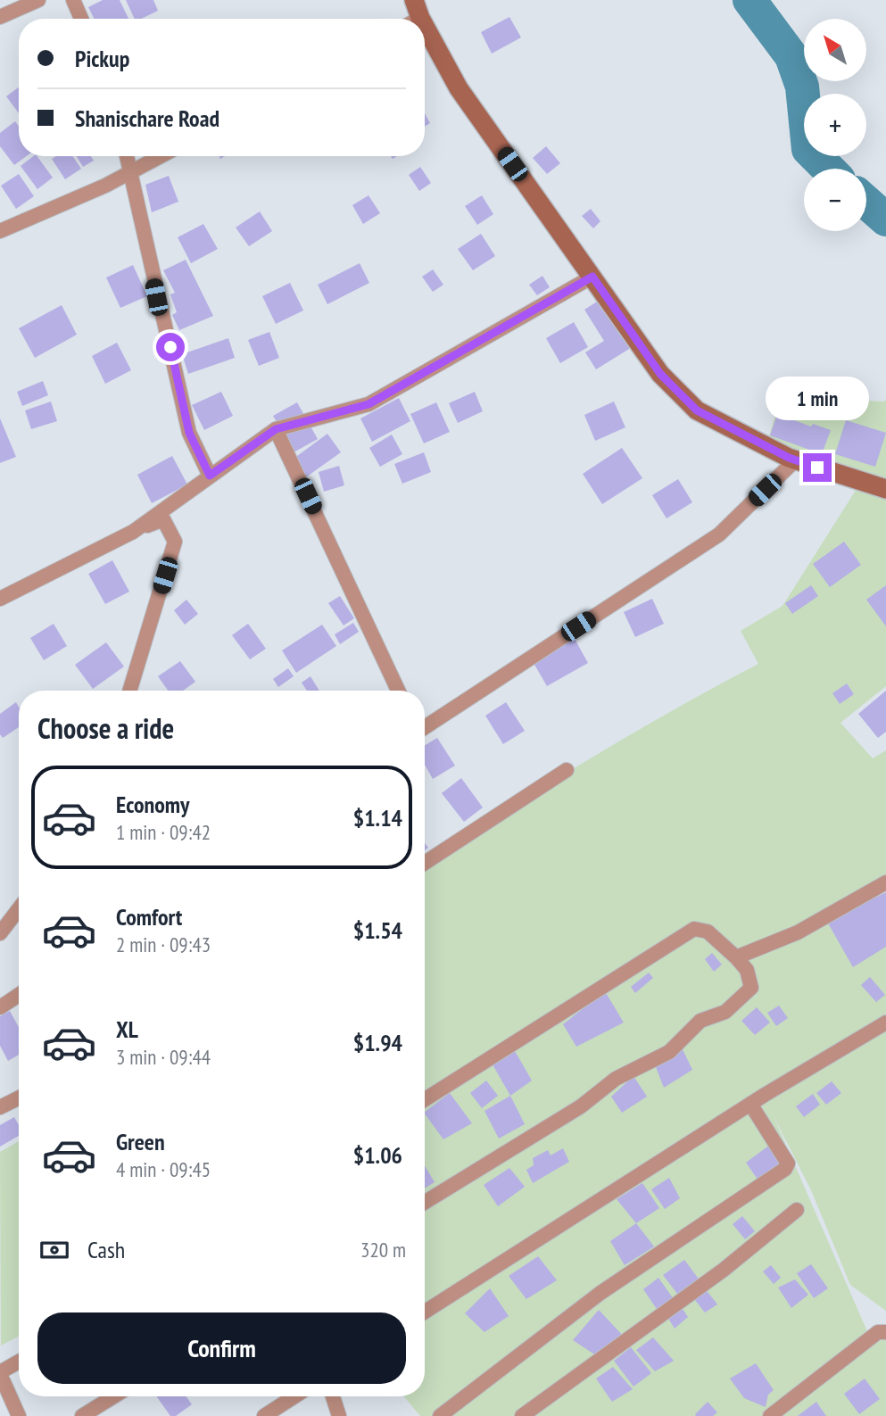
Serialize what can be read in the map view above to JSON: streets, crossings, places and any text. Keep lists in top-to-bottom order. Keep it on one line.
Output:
{"north":"top left","page":{"map_buttons":["+","−"],"banner":["Pickup","Shanischare Road"],"bubble":"1 min","heading":"Choose a ride","list":[{"name":"Economy","note":"1 min · 09:42","value":"$1.14"},{"name":"Comfort","note":"2 min · 09:43","value":"$1.54"},{"name":"XL","note":"3 min · 09:44","value":"$1.94"},{"name":"Green","note":"4 min · 09:45","value":"$1.06"}],"pay":["Cash","320 m"],"buttons":"Confirm"}}
